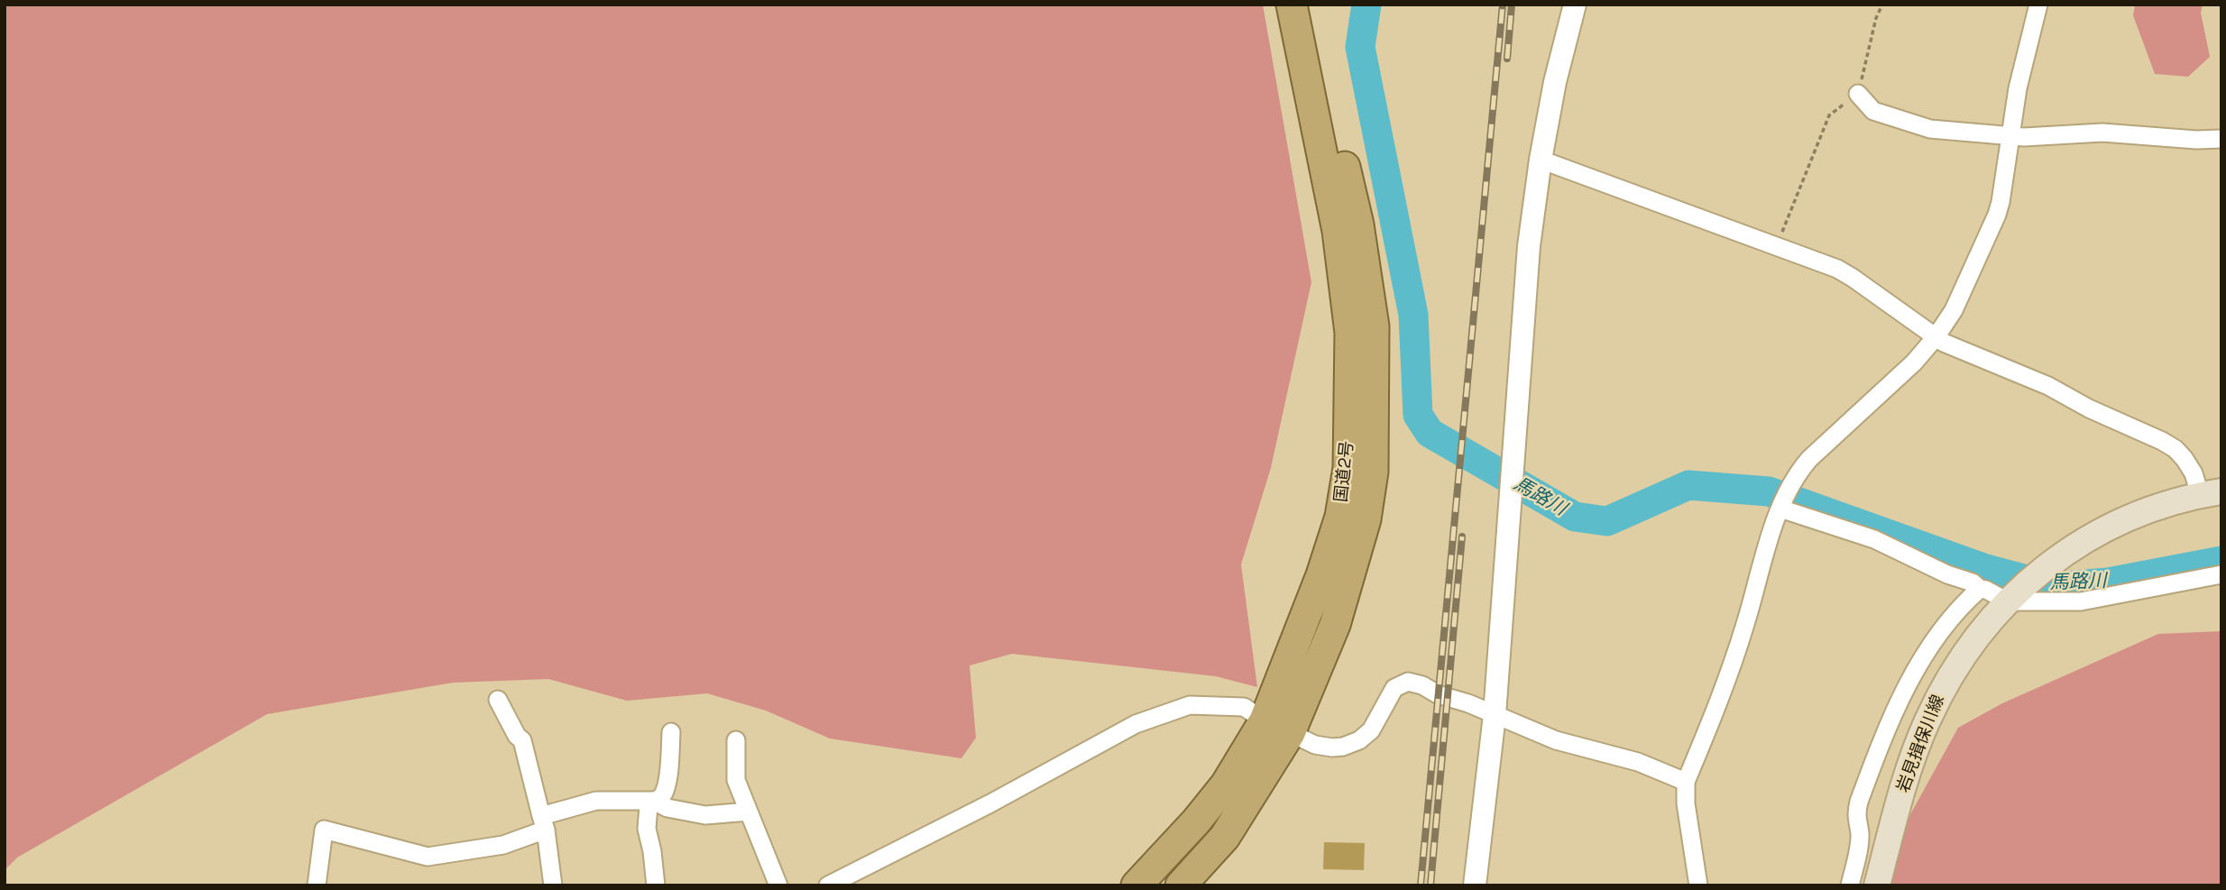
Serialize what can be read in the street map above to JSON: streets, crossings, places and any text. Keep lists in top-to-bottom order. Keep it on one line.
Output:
{"streets":{"highway":["国道2号"],"main road":["岩見揖保川線"]},"water":["馬路川"]}
